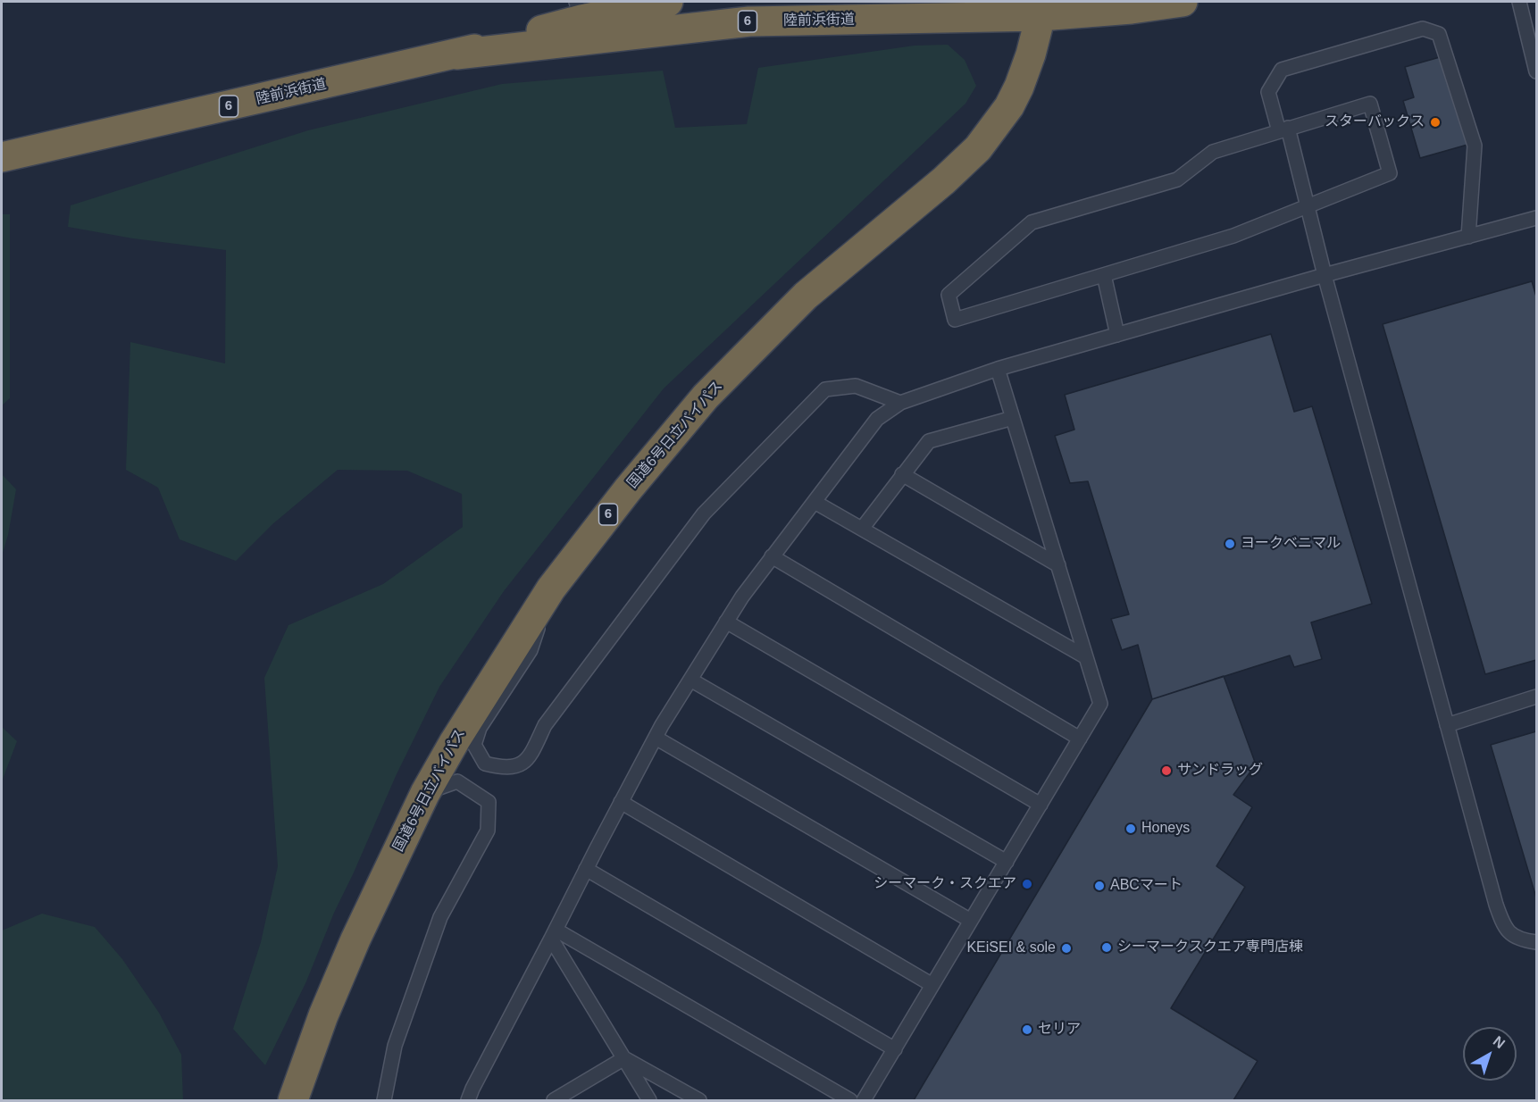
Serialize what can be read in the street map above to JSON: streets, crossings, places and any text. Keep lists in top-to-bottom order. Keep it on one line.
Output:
{"streets":{"highway":["陸前浜街道","6","国道6号日立バイパス"]},"crossings":[["陸前浜街道","国道6号日立バイパス"]],"places":["スターバックス","ヨークベニマル","サンドラッグ","Honeys","シーマーク・スクエア","ABCマート","シーマークスクエア専門店棟","KEiSEI & sole","セリア"],"north":"top right"}
